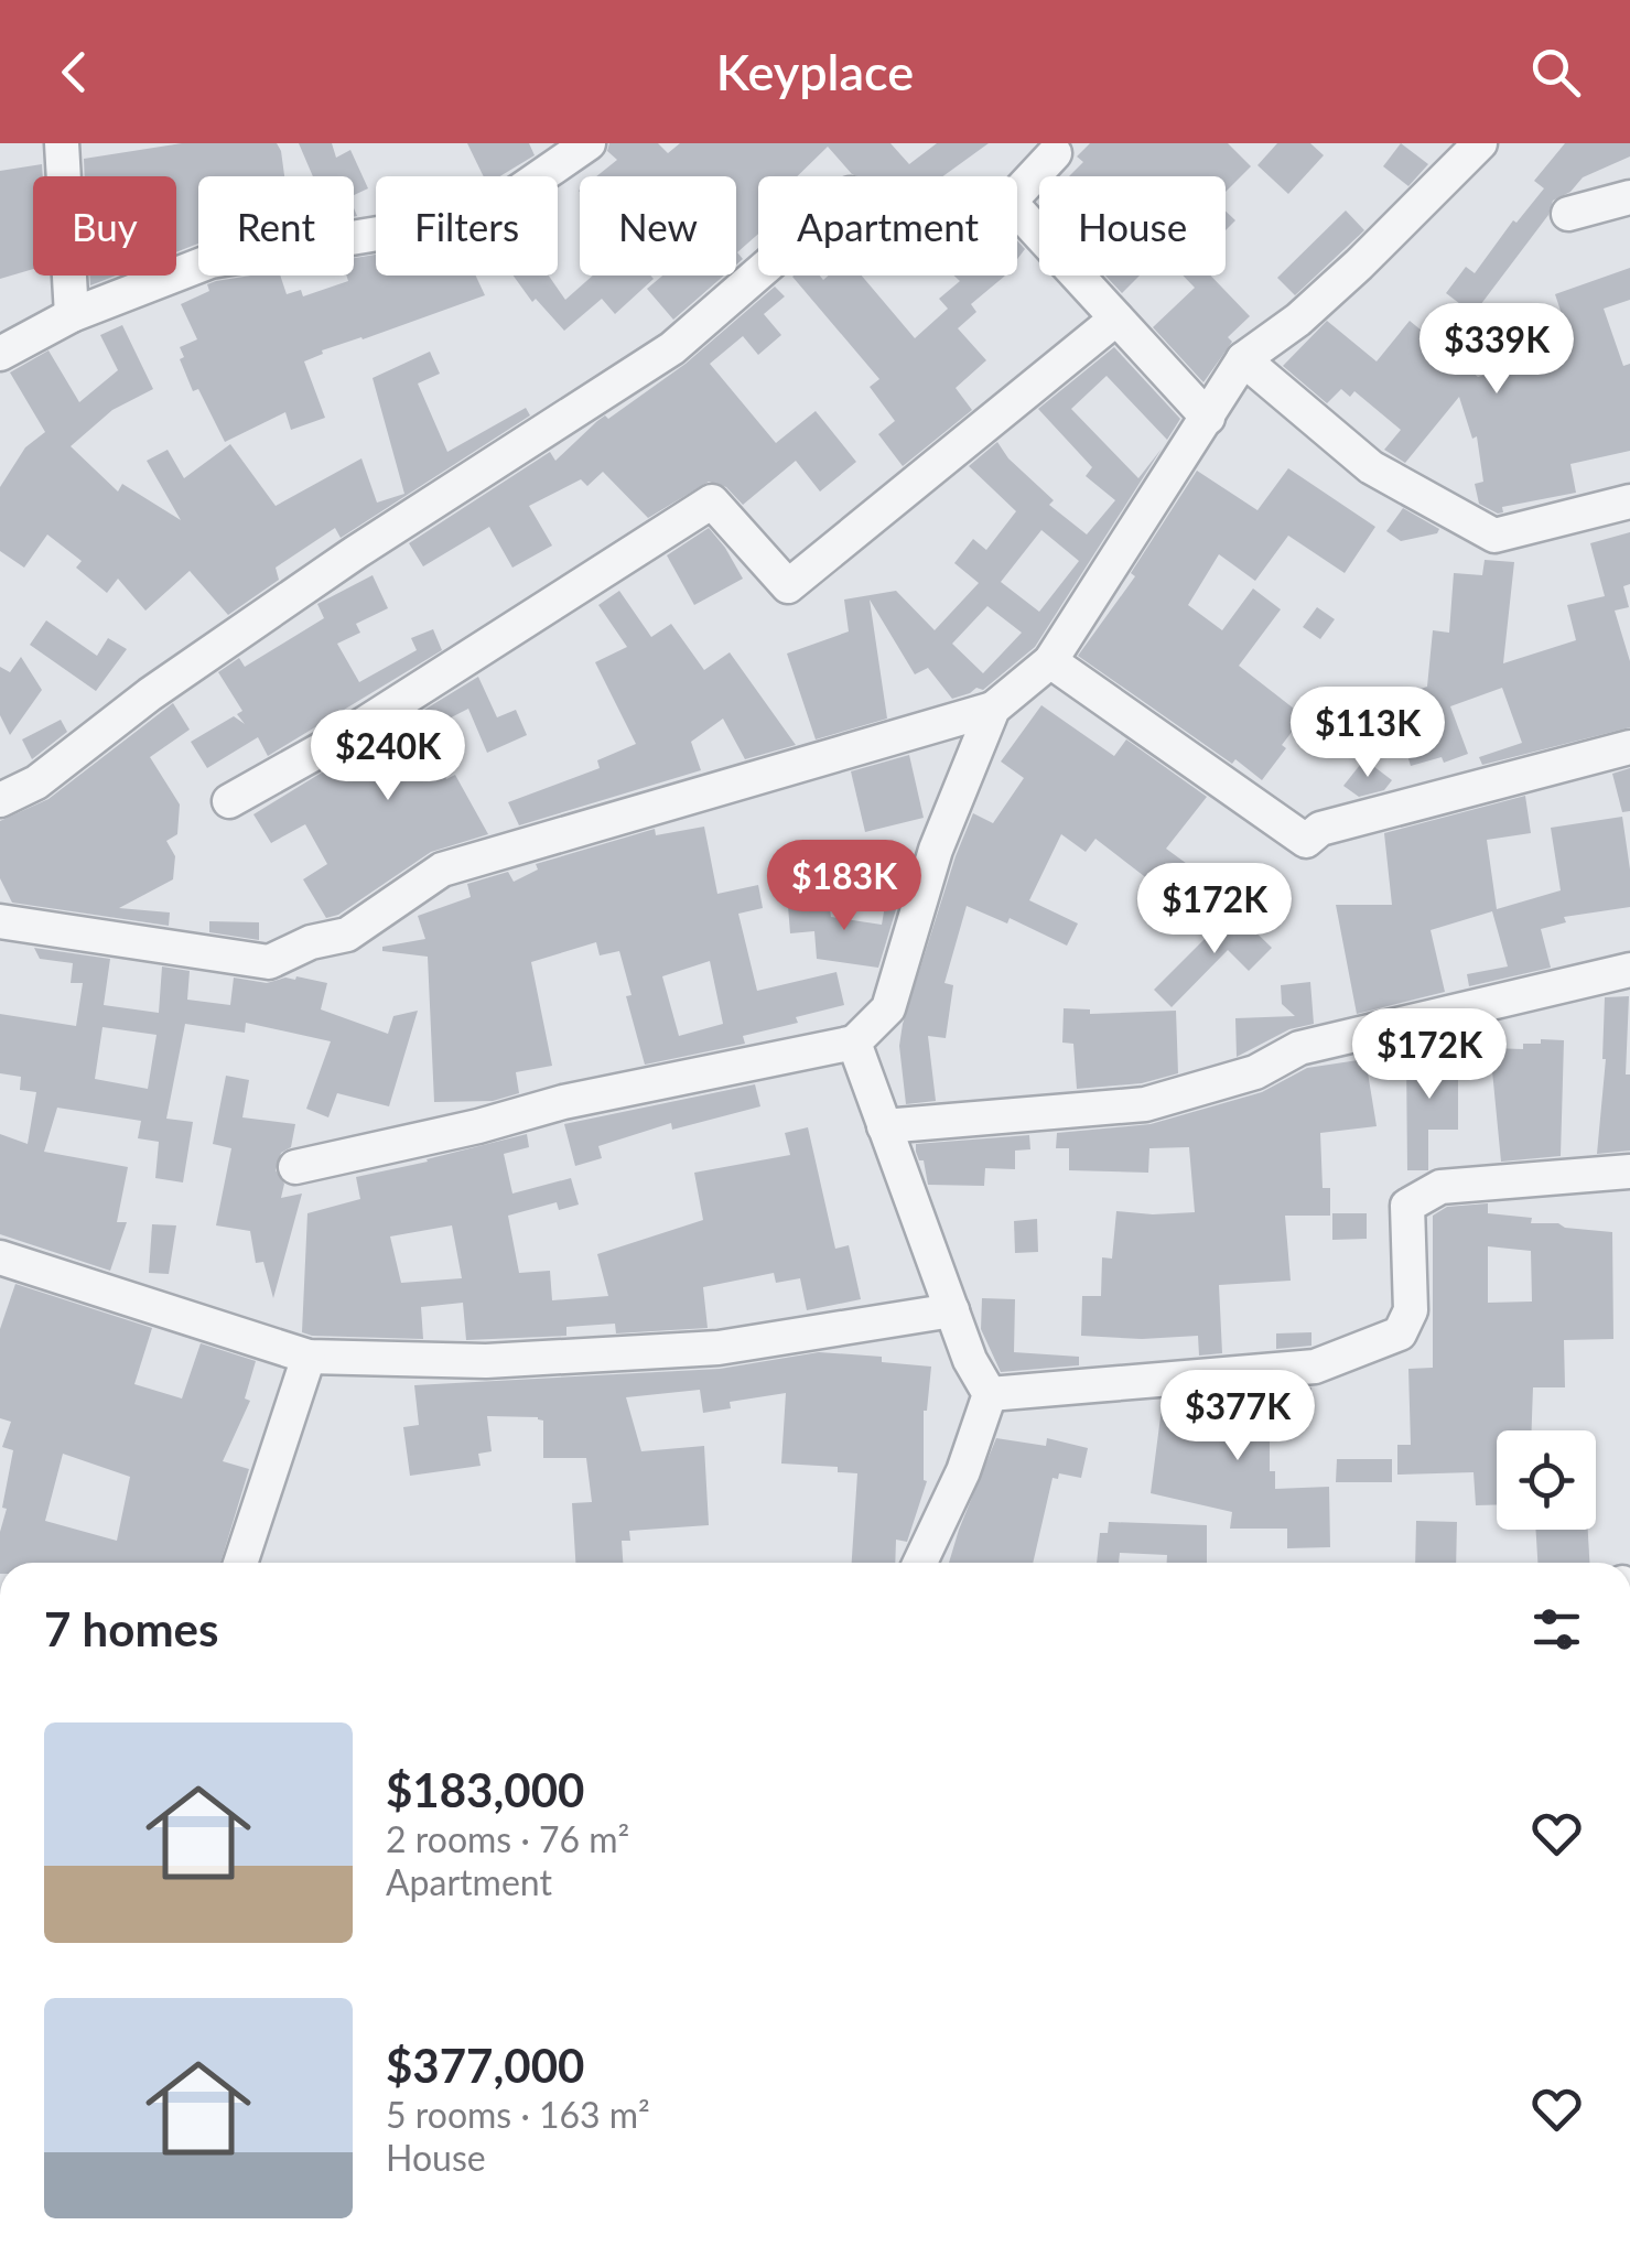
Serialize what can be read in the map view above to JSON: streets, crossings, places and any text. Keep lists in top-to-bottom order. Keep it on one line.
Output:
{"page":{"header":"Keyplace","chip":["Buy","Rent","Filters","New","Apartment","House"],"price":["$339K","$113K","$240K","$183K","$172K","$172K","$377K"],"heading":"7 homes","list":[{"name":"$183,000","note":"2 rooms · 76 m² · Apartment"},{"name":"$377,000","note":"5 rooms · 163 m² · House"}]}}
